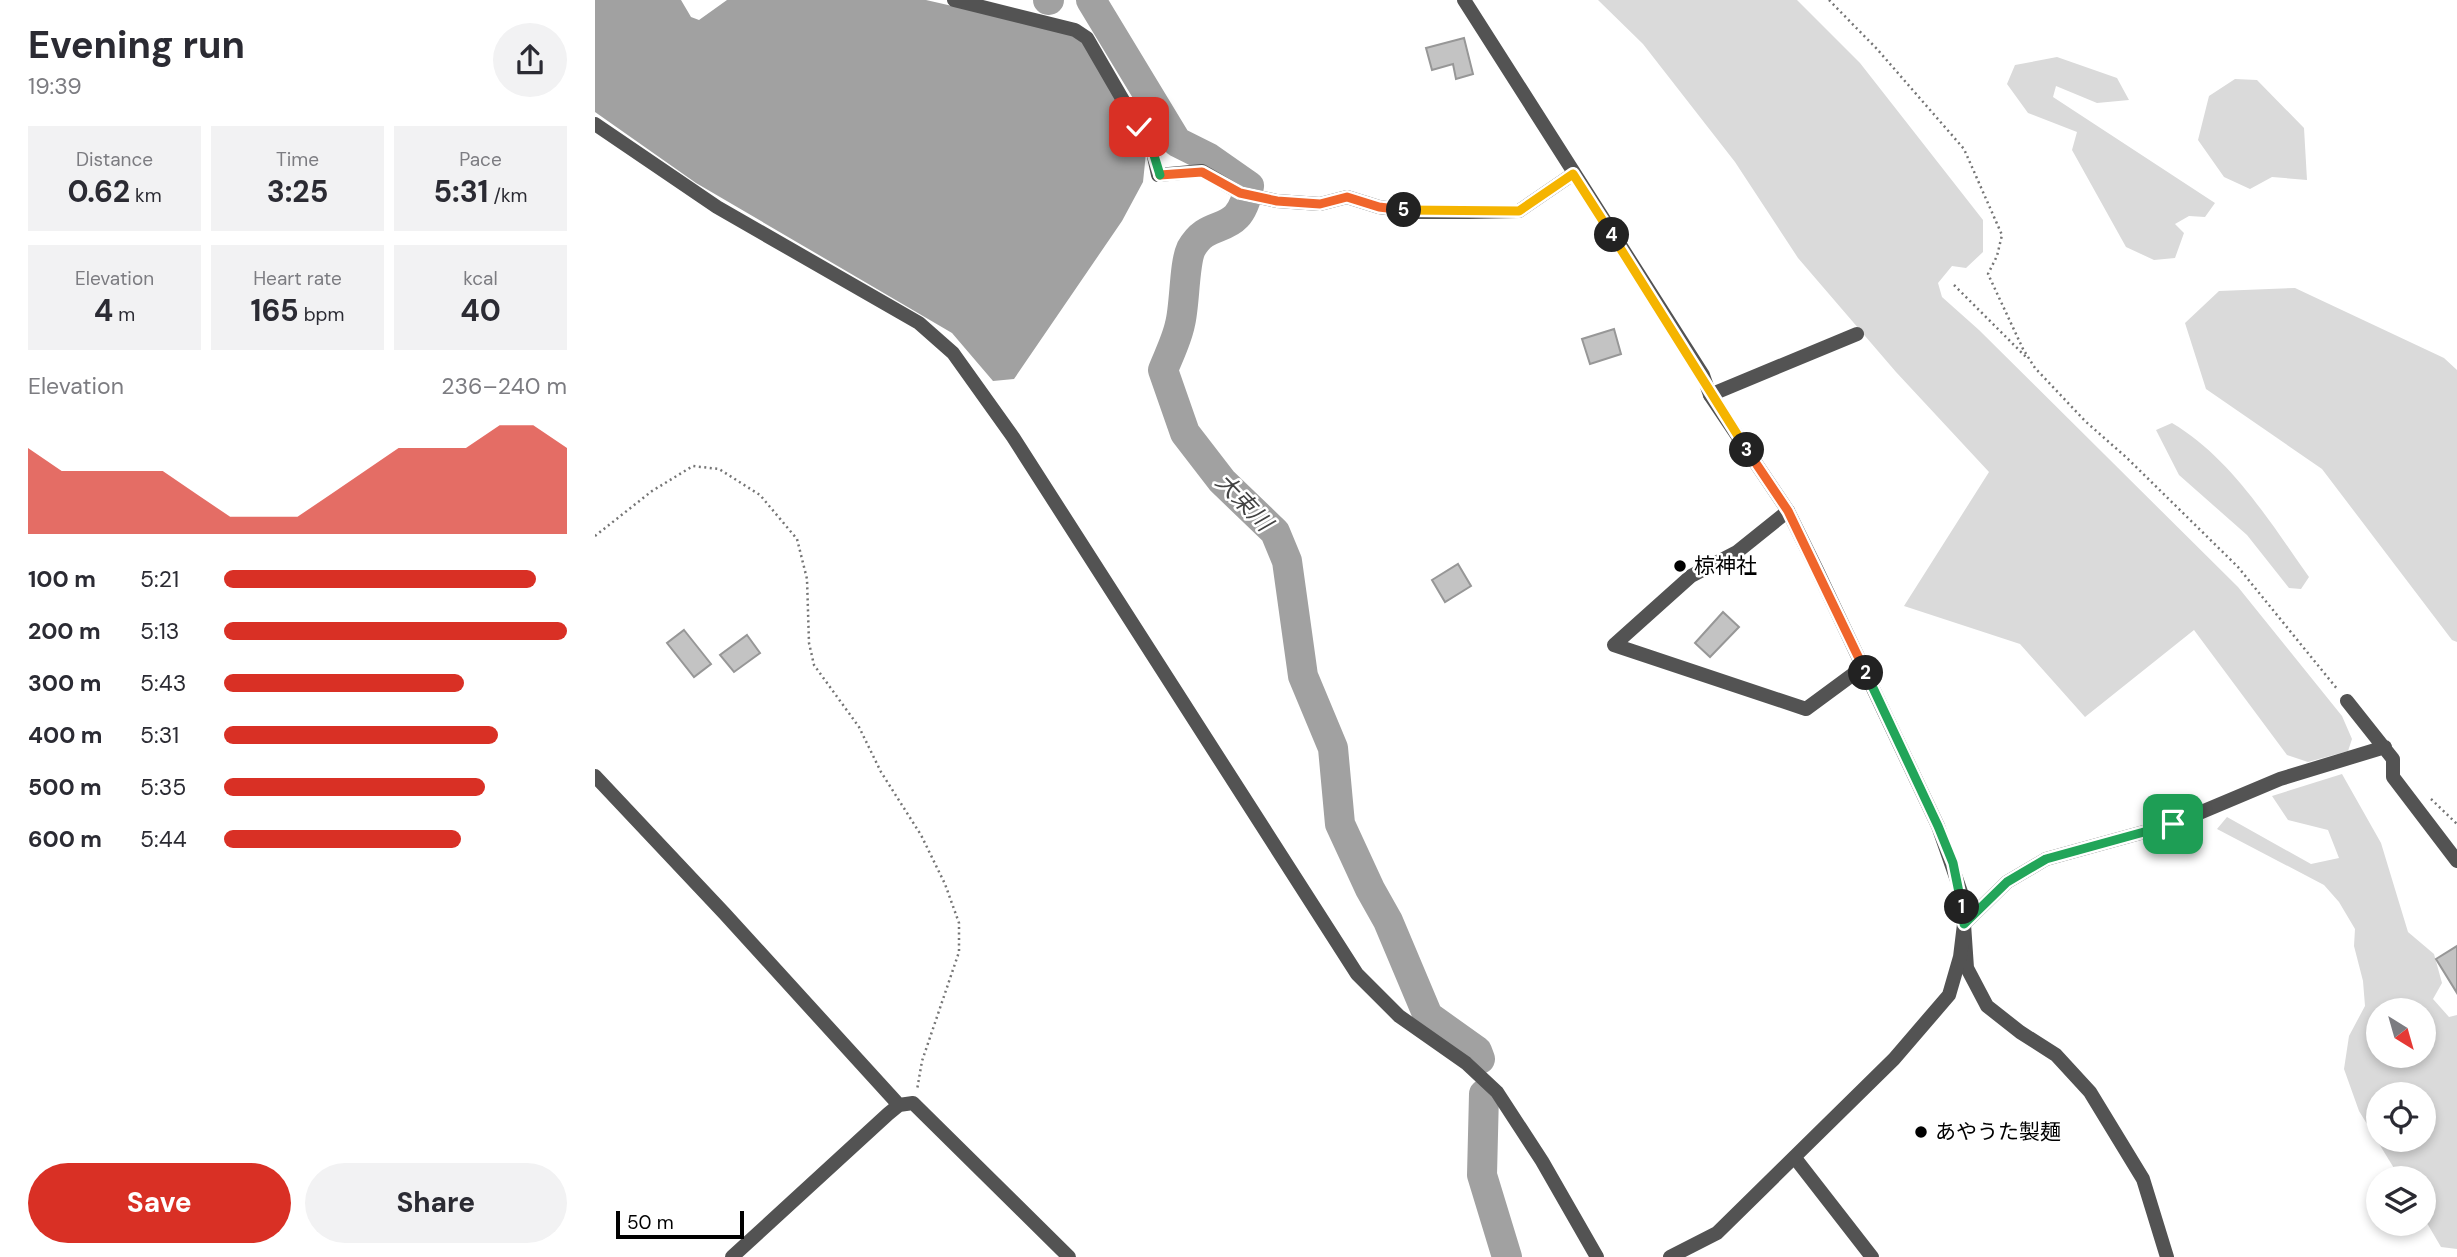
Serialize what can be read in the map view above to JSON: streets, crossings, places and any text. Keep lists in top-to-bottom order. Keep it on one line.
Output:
{"water":["大束川"],"places":["椋神社","あやうた製麺"],"scale_bar":"50 m","north":"bottom right","page":{"heading":["Evening run","19:39"],"stats":[["Distance","0.62 km"],["Time","3:25"],["Pace","5:31 /km"],["Elevation","4 m"],["Heart rate","165 bpm"],["kcal","40"]],"pins":["5","4","3","2","1"],"chart":["Elevation","236–240 m"],"list":[{"name":"100 m","note":"5:21"},{"name":"200 m","note":"5:13"},{"name":"300 m","note":"5:43"},{"name":"400 m","note":"5:31"},{"name":"500 m","note":"5:35"},{"name":"600 m","note":"5:44"}],"buttons":["Save","Share"],"scale":"50 m"}}
